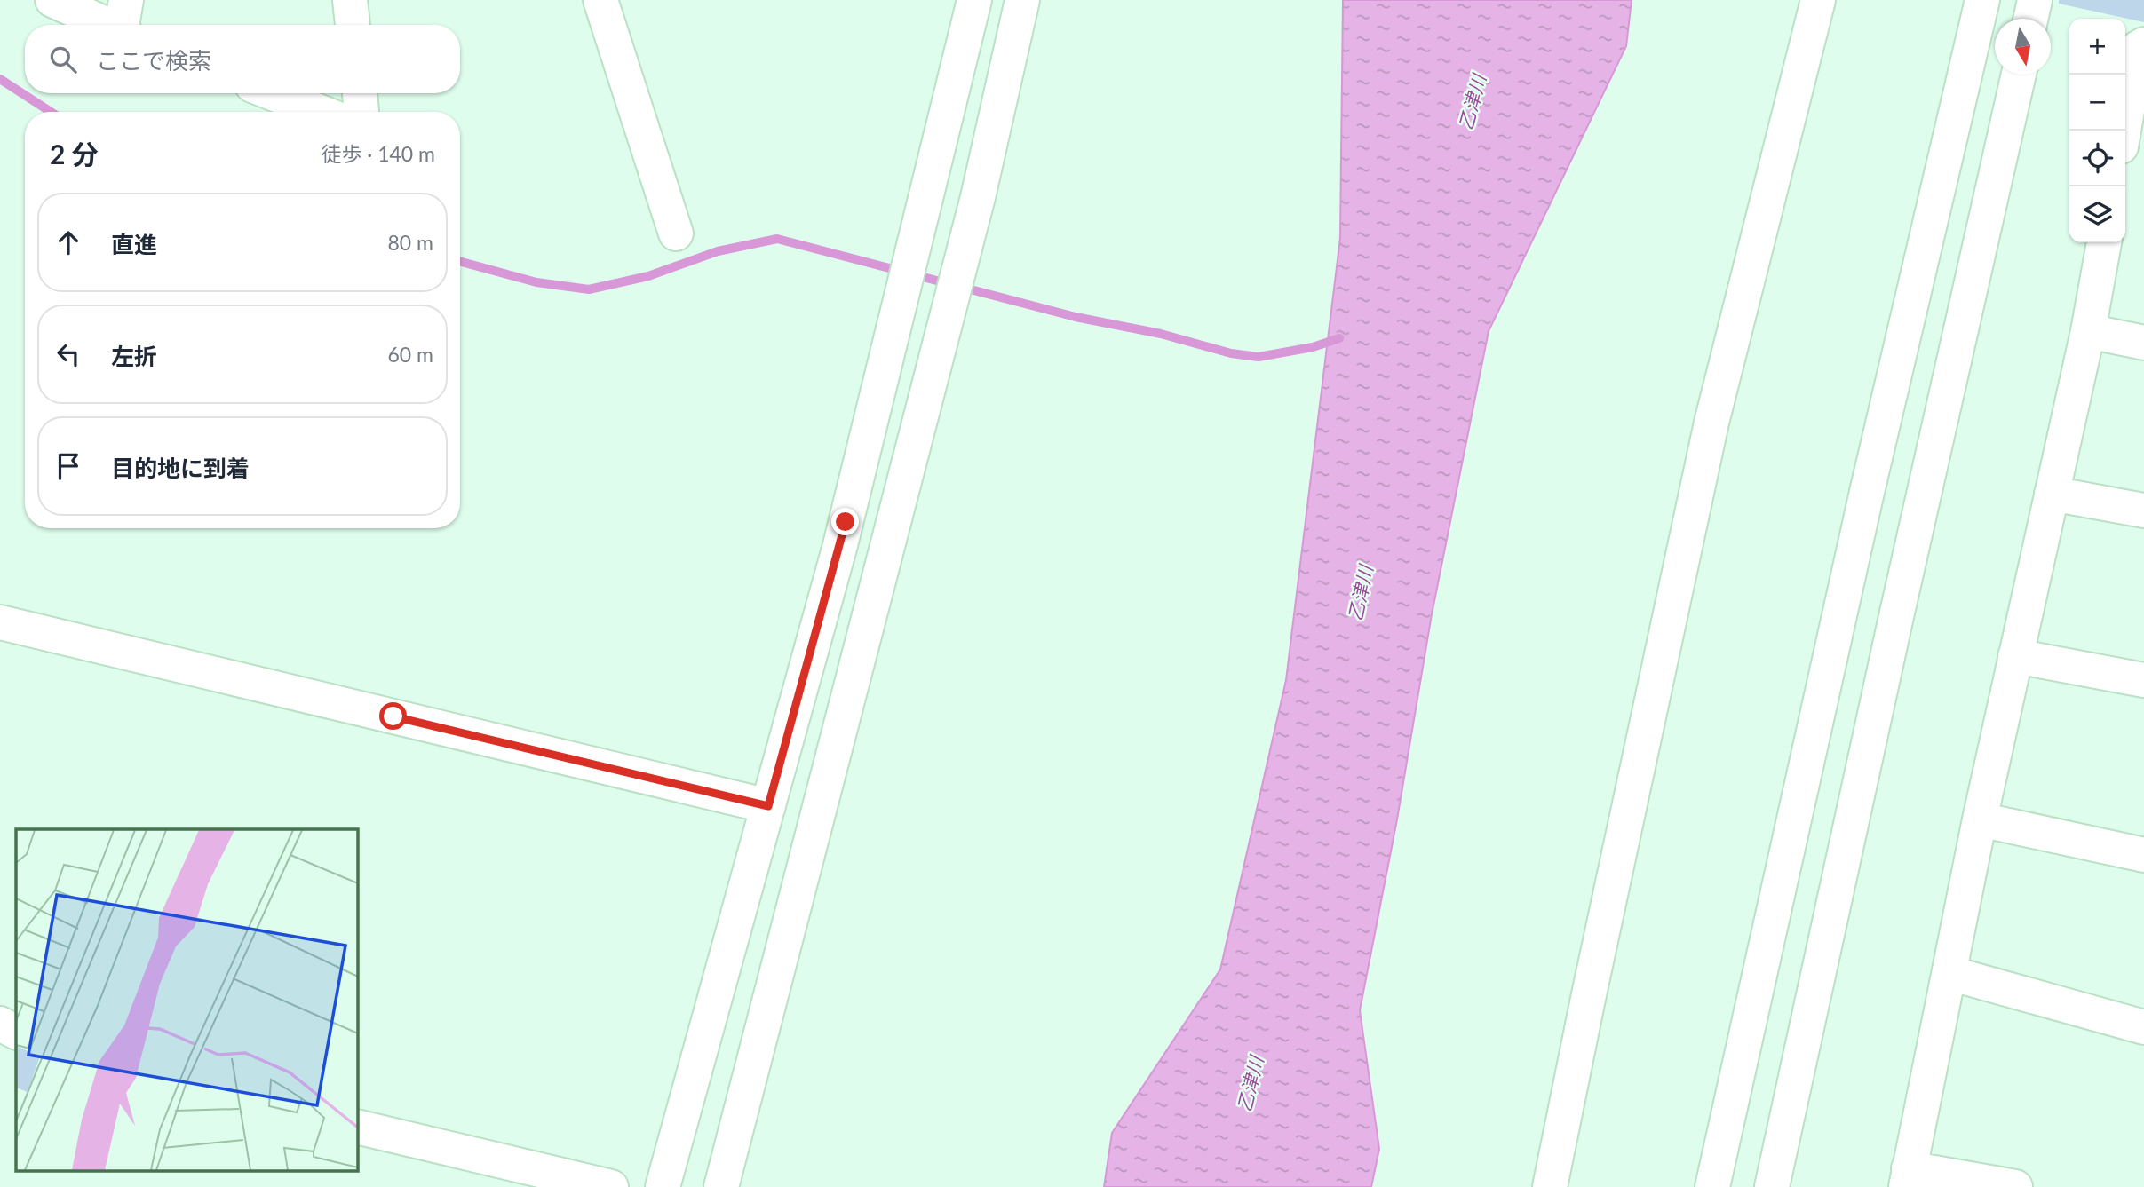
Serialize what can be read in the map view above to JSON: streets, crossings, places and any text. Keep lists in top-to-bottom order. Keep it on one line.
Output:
{"water":["乙津川"],"north":"bottom","page":{"map_buttons":["+","−"],"search":"ここで検索","heading":["2 分","徒歩 · 140 m"],"list":[["直進","80 m"],["左折","60 m"],"目的地に到着"]}}
